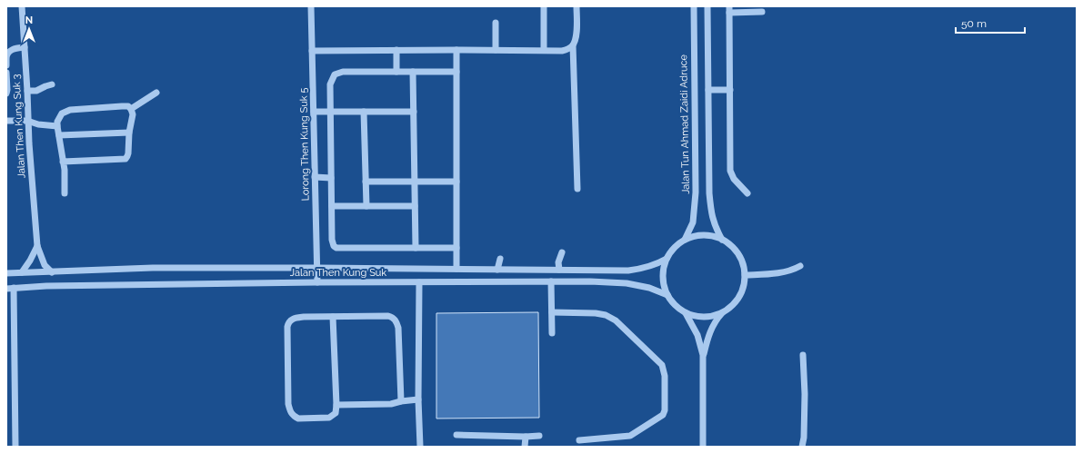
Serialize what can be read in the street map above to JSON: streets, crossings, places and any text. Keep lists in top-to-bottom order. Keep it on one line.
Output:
{"streets":{"street":["Jalan Tun Ahmad Zaidi Adruce","Jalan Then Kung Suk 3","Lorong Then Kung Suk 5","Jalan Then Kung Suk"]},"crossings":[["Jalan Tun Ahmad Zaidi Adruce","Jalan Then Kung Suk"],["Lorong Then Kung Suk 5","Jalan Then Kung Suk"]],"scale_bar":"50 m","north":"top"}
